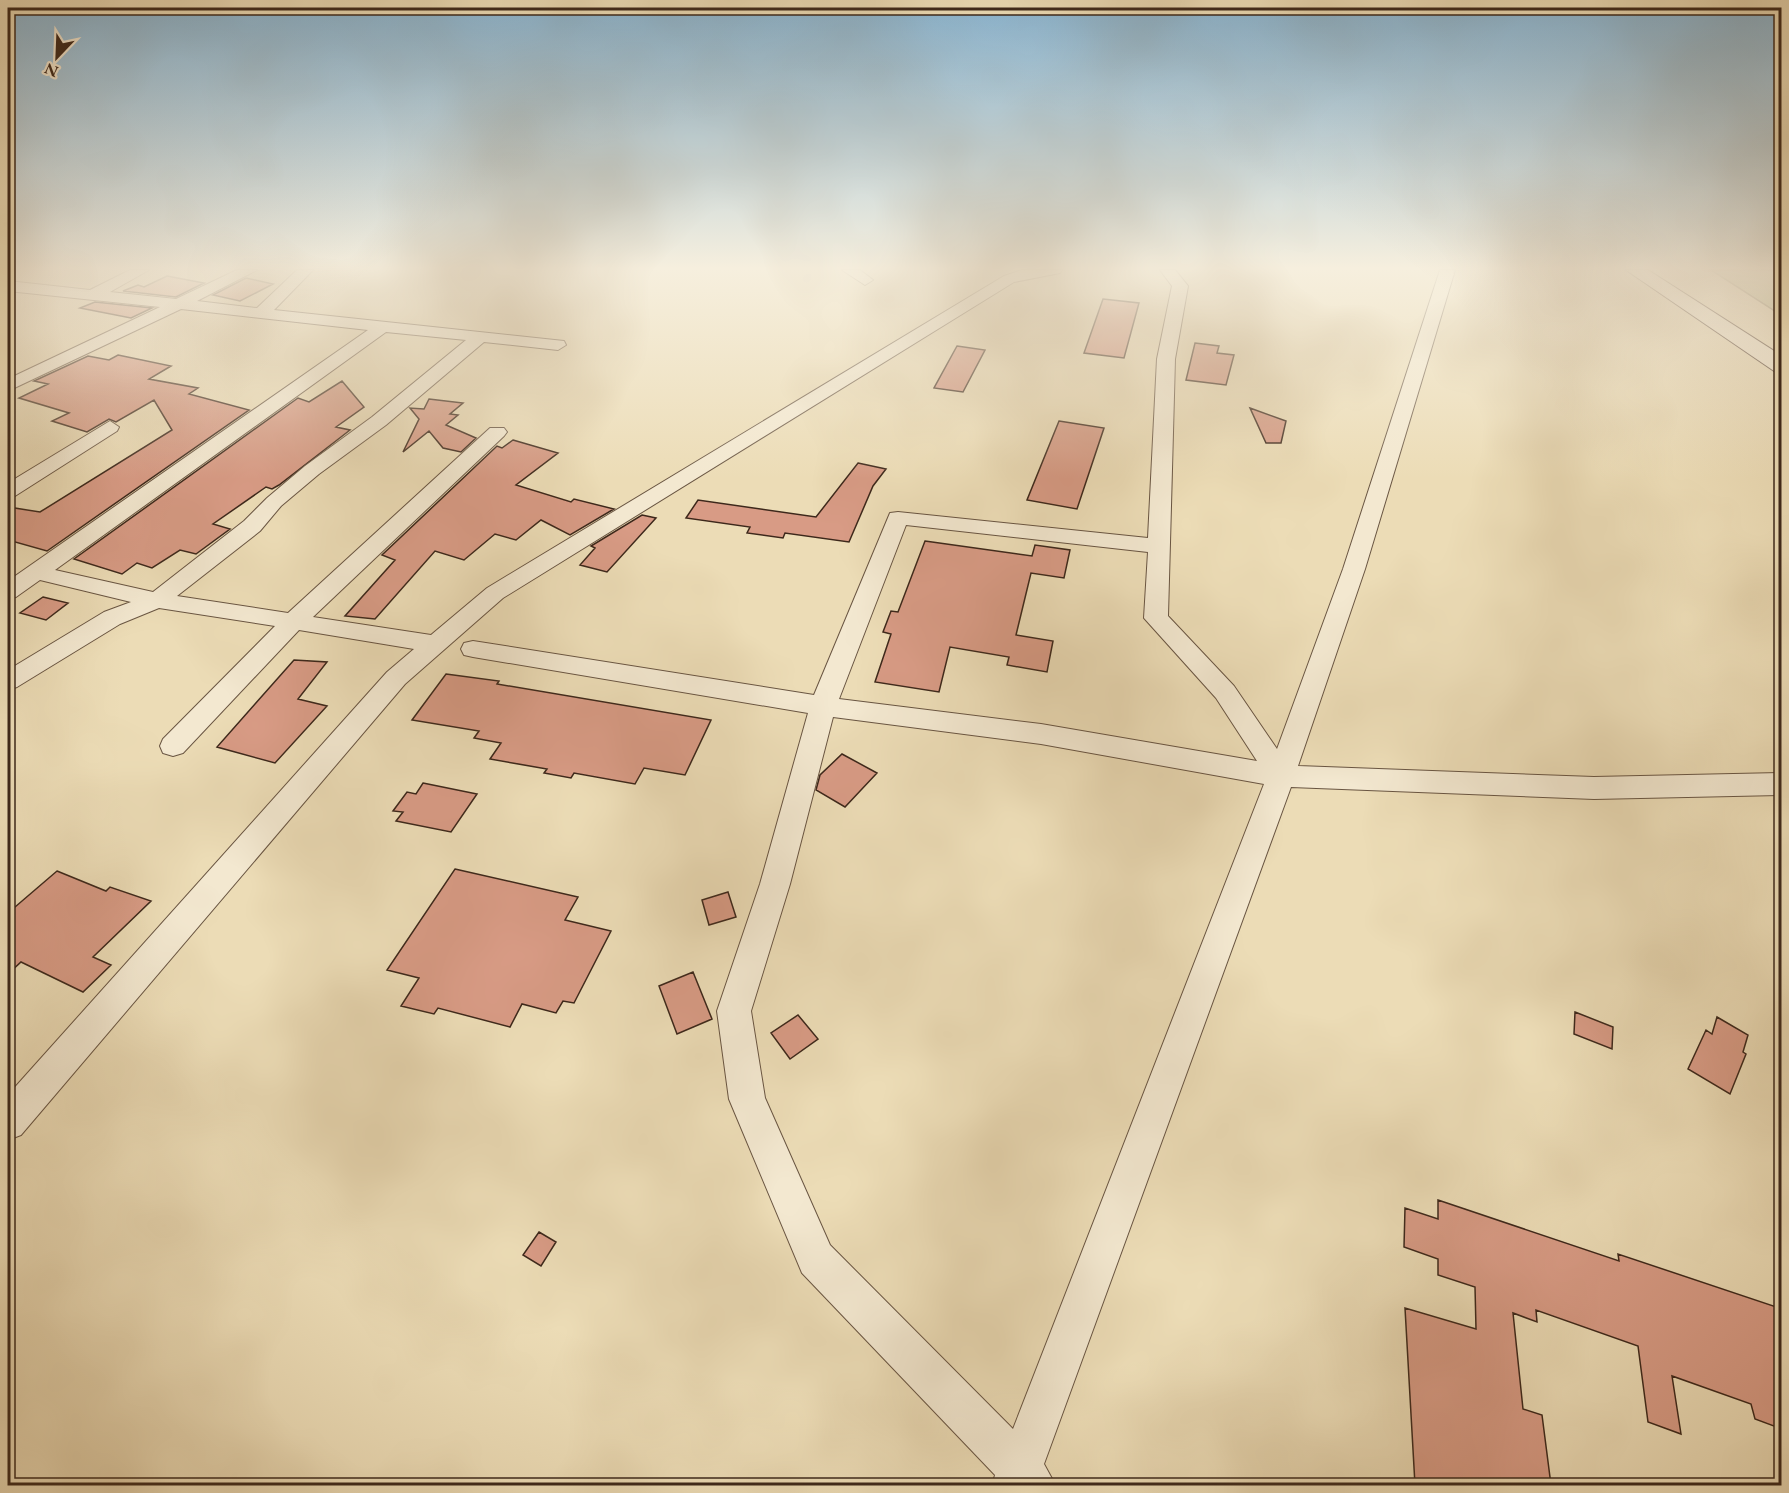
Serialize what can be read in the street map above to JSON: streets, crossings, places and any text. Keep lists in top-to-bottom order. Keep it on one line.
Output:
{"north":"bottom left"}
